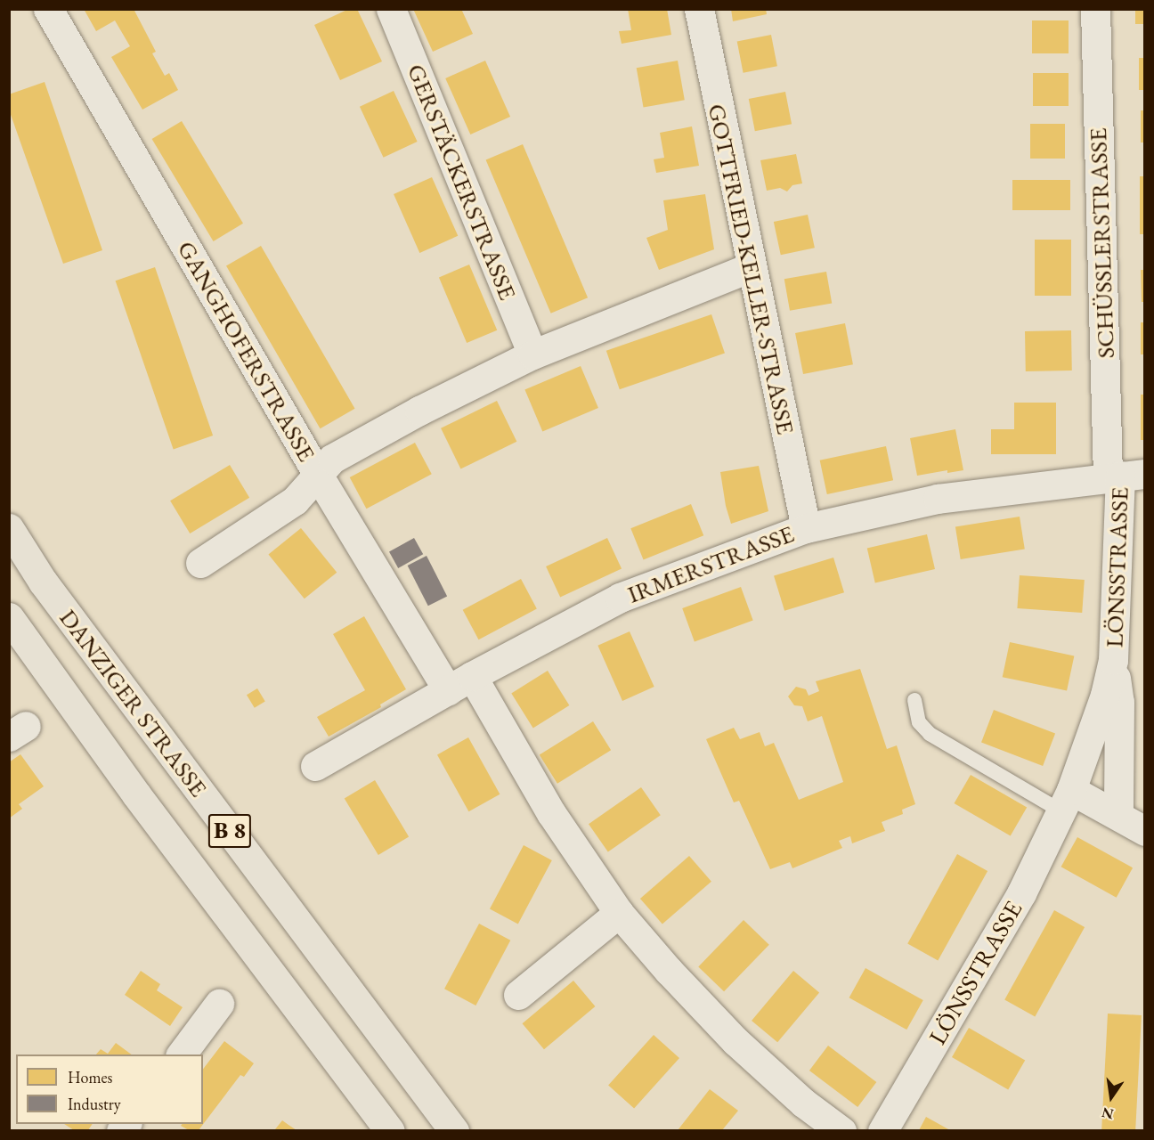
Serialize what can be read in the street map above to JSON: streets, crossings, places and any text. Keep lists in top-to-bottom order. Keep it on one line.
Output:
{"streets":{"highway":["DANZIGER STRASSE","B 8"],"street":["GERSTÄCKERSTRASSE","SCHÜSSLERSTRASSE","GOTTFRIED-KELLER-STRASSE","GANGHOFERSTRASSE","IRMERSTRASSE","LÖNSSTRASSE"]},"crossings":[["SCHÜSSLERSTRASSE","IRMERSTRASSE"],["SCHÜSSLERSTRASSE","LÖNSSTRASSE"],["GOTTFRIED-KELLER-STRASSE","IRMERSTRASSE"],["GANGHOFERSTRASSE","IRMERSTRASSE"],["IRMERSTRASSE","LÖNSSTRASSE"]],"legend":["Homes","Industry"],"north":"bottom"}
